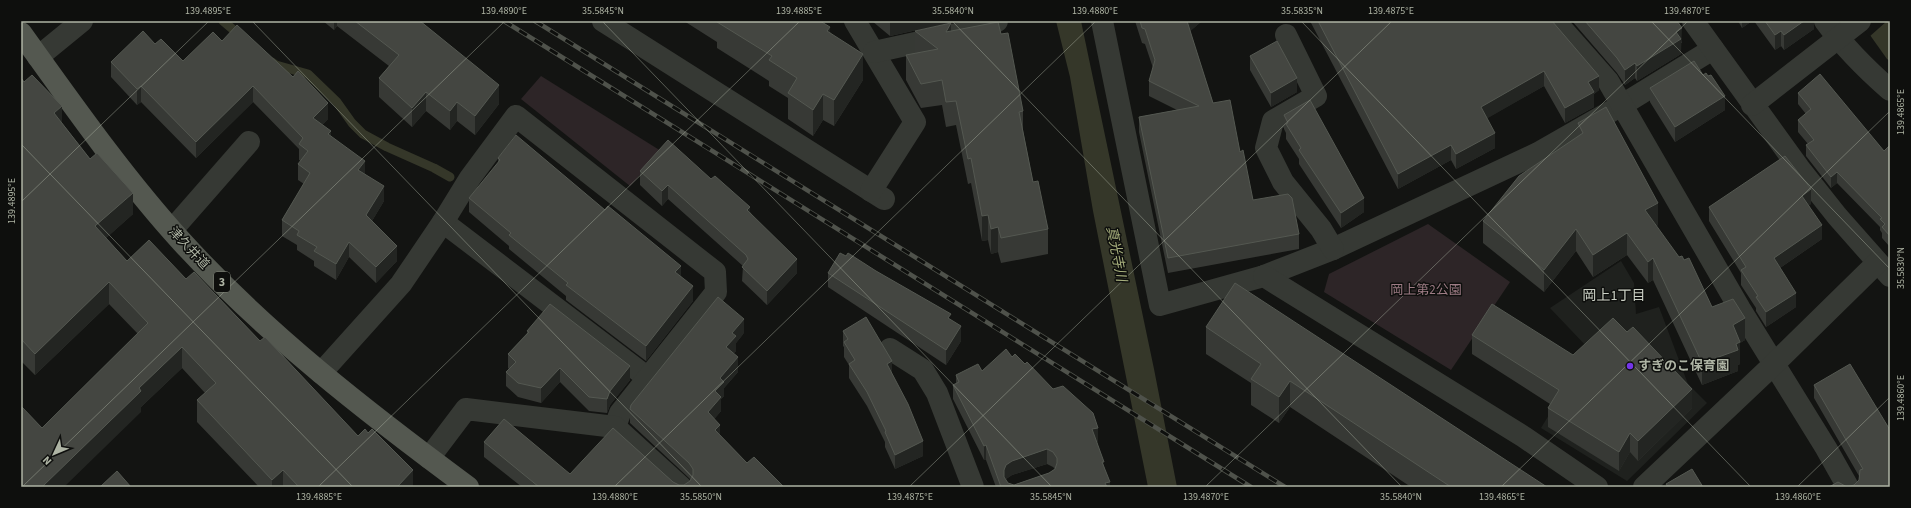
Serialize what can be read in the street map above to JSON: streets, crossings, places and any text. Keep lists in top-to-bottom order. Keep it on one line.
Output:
{"streets":{"main road":["津久井道","3"]},"districts":["岡上1丁目"],"water":["真光寺川"],"parks":["岡上第2公園"],"places":["すぎのこ保育園"],"north":"bottom left","coordinates":["139.4895°E","139.4890°E","35.5845°N","139.4885°E","35.5840°N","139.4880°E","35.5835°N","139.4875°E","139.4870°E","139.4865°E","35.5830°N","139.4860°E","35.5850°N"]}
